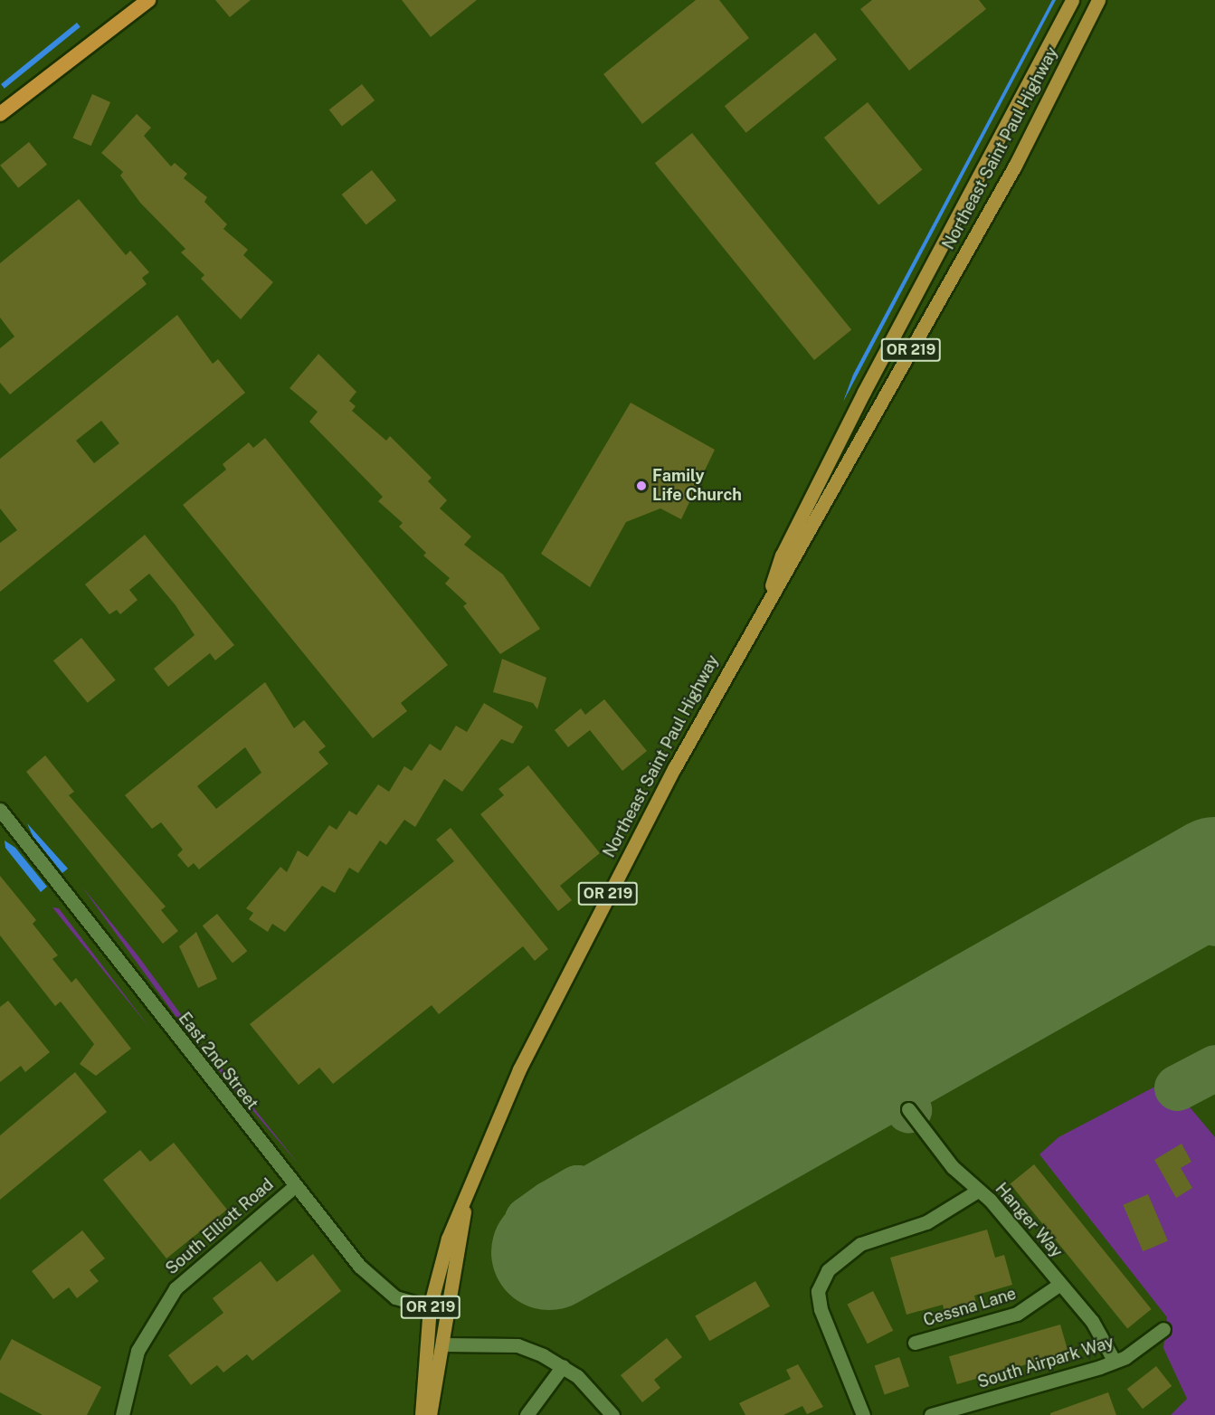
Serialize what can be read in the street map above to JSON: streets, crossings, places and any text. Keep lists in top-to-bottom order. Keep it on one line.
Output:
{"streets":{"main road":["Northeast Saint Paul Highway","OR 219"],"street":["East 2nd Street","Hanger Way","South Elliott Road","Cessna Lane","South Airpark Way"]},"crossings":[["Northeast Saint Paul Highway","OR 219"],["OR 219","East 2nd Street"],["East 2nd Street","South Elliott Road"],["Hanger Way","Cessna Lane"],["Hanger Way","South Airpark Way"]],"places":["Family Life Church"]}
